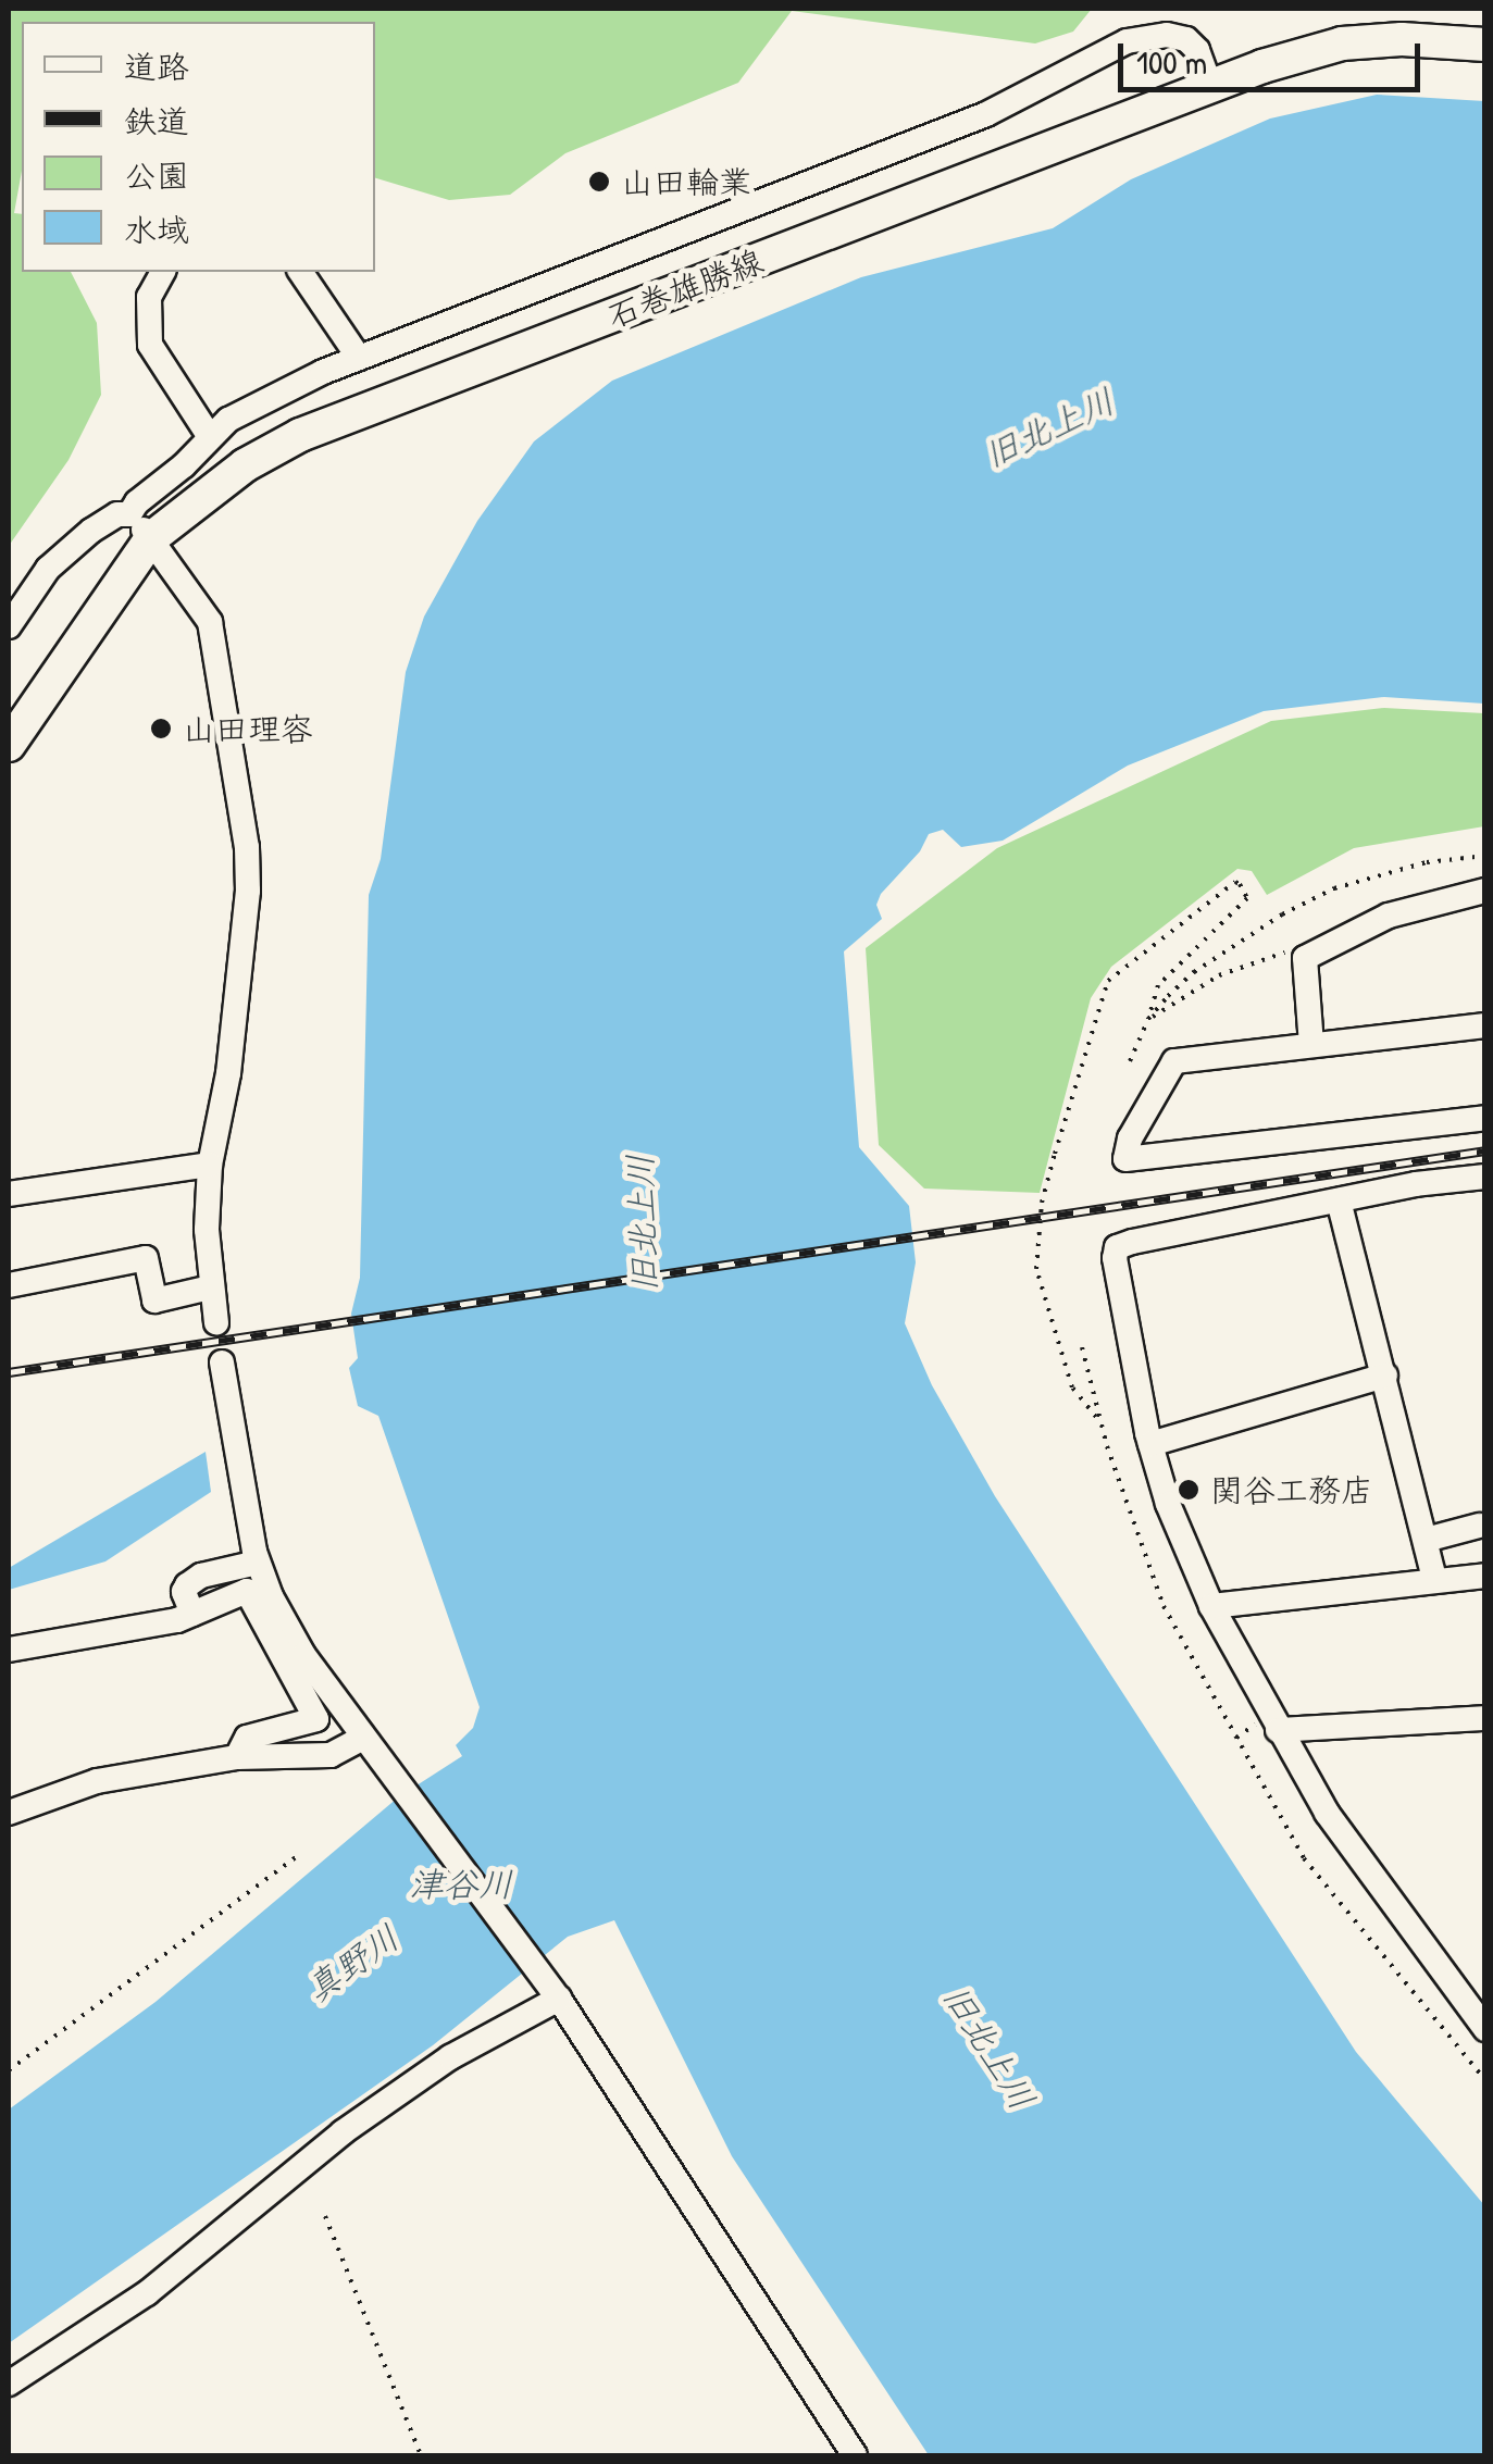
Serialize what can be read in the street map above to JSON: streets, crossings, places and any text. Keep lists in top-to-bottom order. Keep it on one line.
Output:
{"streets":{"main road":["石巻雄勝線"]},"water":["旧北上川","津谷川","真野川"],"places":["山田輪業","山田理容","関谷工務店"],"legend":["道路","鉄道","公園","水域"],"scale_bar":"100 m"}
